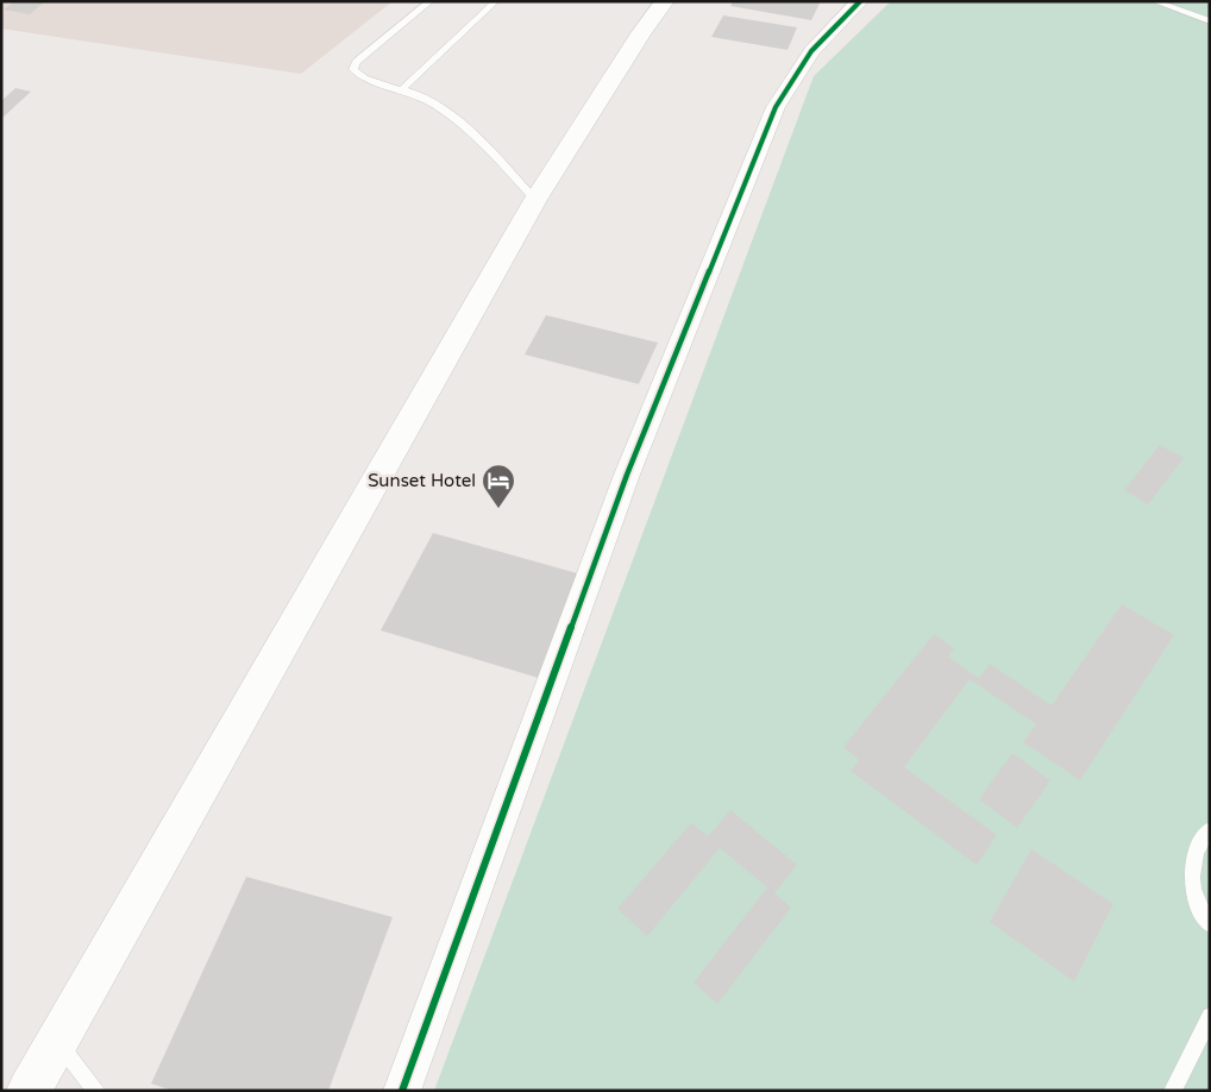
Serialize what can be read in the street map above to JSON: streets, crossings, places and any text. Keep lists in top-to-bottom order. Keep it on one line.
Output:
{"places":{"hotel":["Sunset Hotel"]}}
